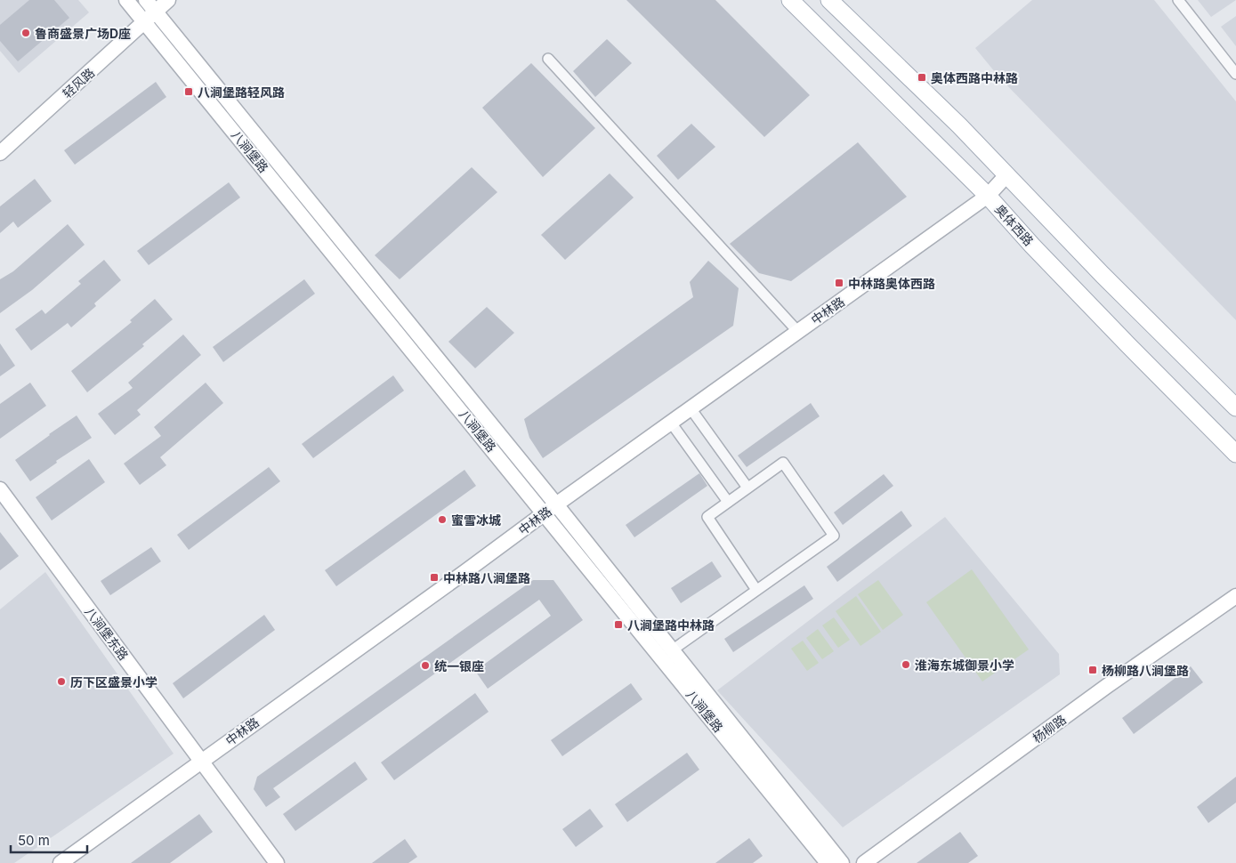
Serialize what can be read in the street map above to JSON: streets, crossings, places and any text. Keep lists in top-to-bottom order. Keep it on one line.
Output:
{"streets":{"main road":["奥体西路"],"street":["轻风路","八涧堡路","中林路","八涧堡东路","杨柳路"]},"crossings":[["轻风路","八涧堡路"],["八涧堡路","中林路"],["奥体西路","中林路"],["中林路","八涧堡东路"]],"places":{"other":["鲁商盛景广场D座","蜜雪冰城","淮海东城御景小学","统一银座","历下区盛景小学"],"transit":["奥体西路中林路","八涧堡路轻风路","中林路奥体西路","中林路八涧堡路","八涧堡路中林路","杨柳路八涧堡路"]},"scale_bar":"50 m"}
